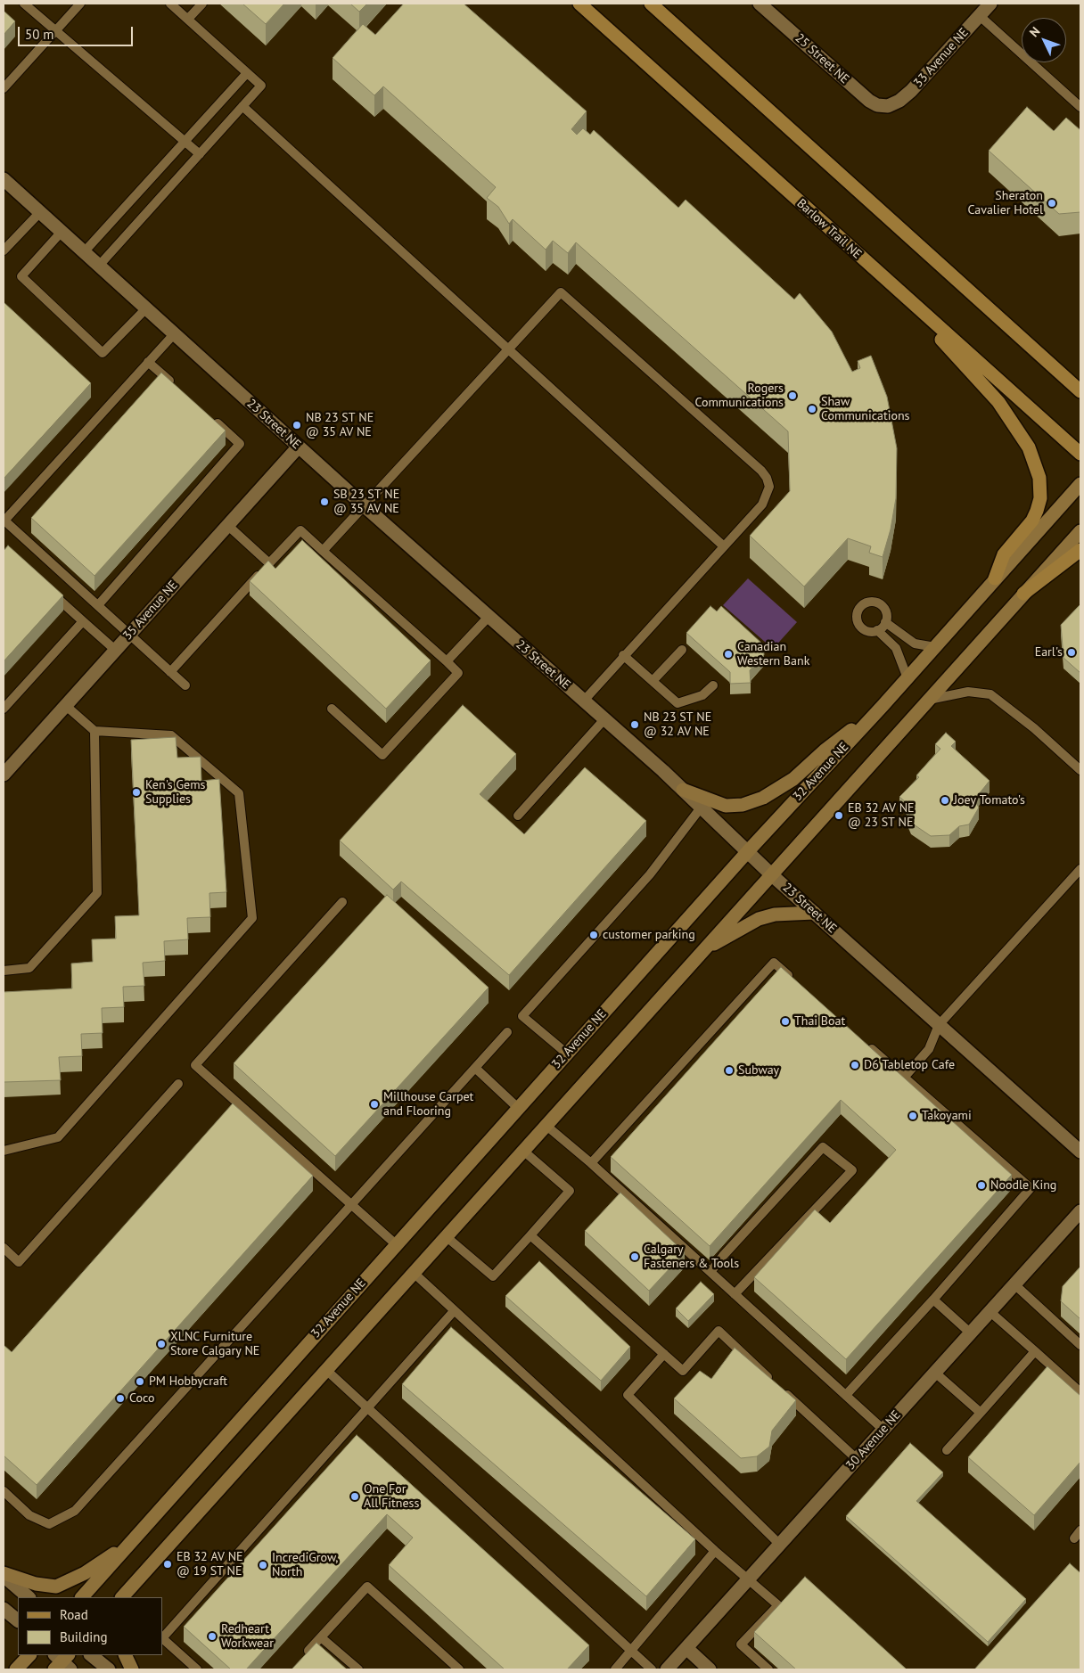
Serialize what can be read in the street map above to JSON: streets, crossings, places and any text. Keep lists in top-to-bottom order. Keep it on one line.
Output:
{"streets":{"main road":["Barlow Trail NE","32 Avenue NE"],"street":["33 Avenue NE","25 Street NE","23 Street NE","35 Avenue NE","30 Avenue NE"]},"crossings":[["33 Avenue NE","25 Street NE"],["23 Street NE","35 Avenue NE"],["23 Street NE","32 Avenue NE"]],"places":["Sheraton Cavalier Hotel","Rogers Communications","Shaw Communications","NB 23 ST NE @ 35 AV NE","SB 23 ST NE @ 35 AV NE","Earl's","Canadian Western Bank","NB 23 ST NE @ 32 AV NE","Ken's Gems Supplies","Joey Tomato's","EB 32 AV NE @ 23 ST NE","customer parking","Thai Boat","D6 Tabletop Cafe","Subway","Millhouse Carpet and Flooring","Takoyami","Noodle King","Calgary Fasteners & Tools","XLNC Furniture Store Calgary NE","PM Hobbycraft","Coco","One For All Fitness","EB 32 AV NE @ 19 ST NE","IncrediGrow, North","Redheart Workwear"],"legend":["Road","Building"],"scale_bar":"50 m","north":"top left"}
